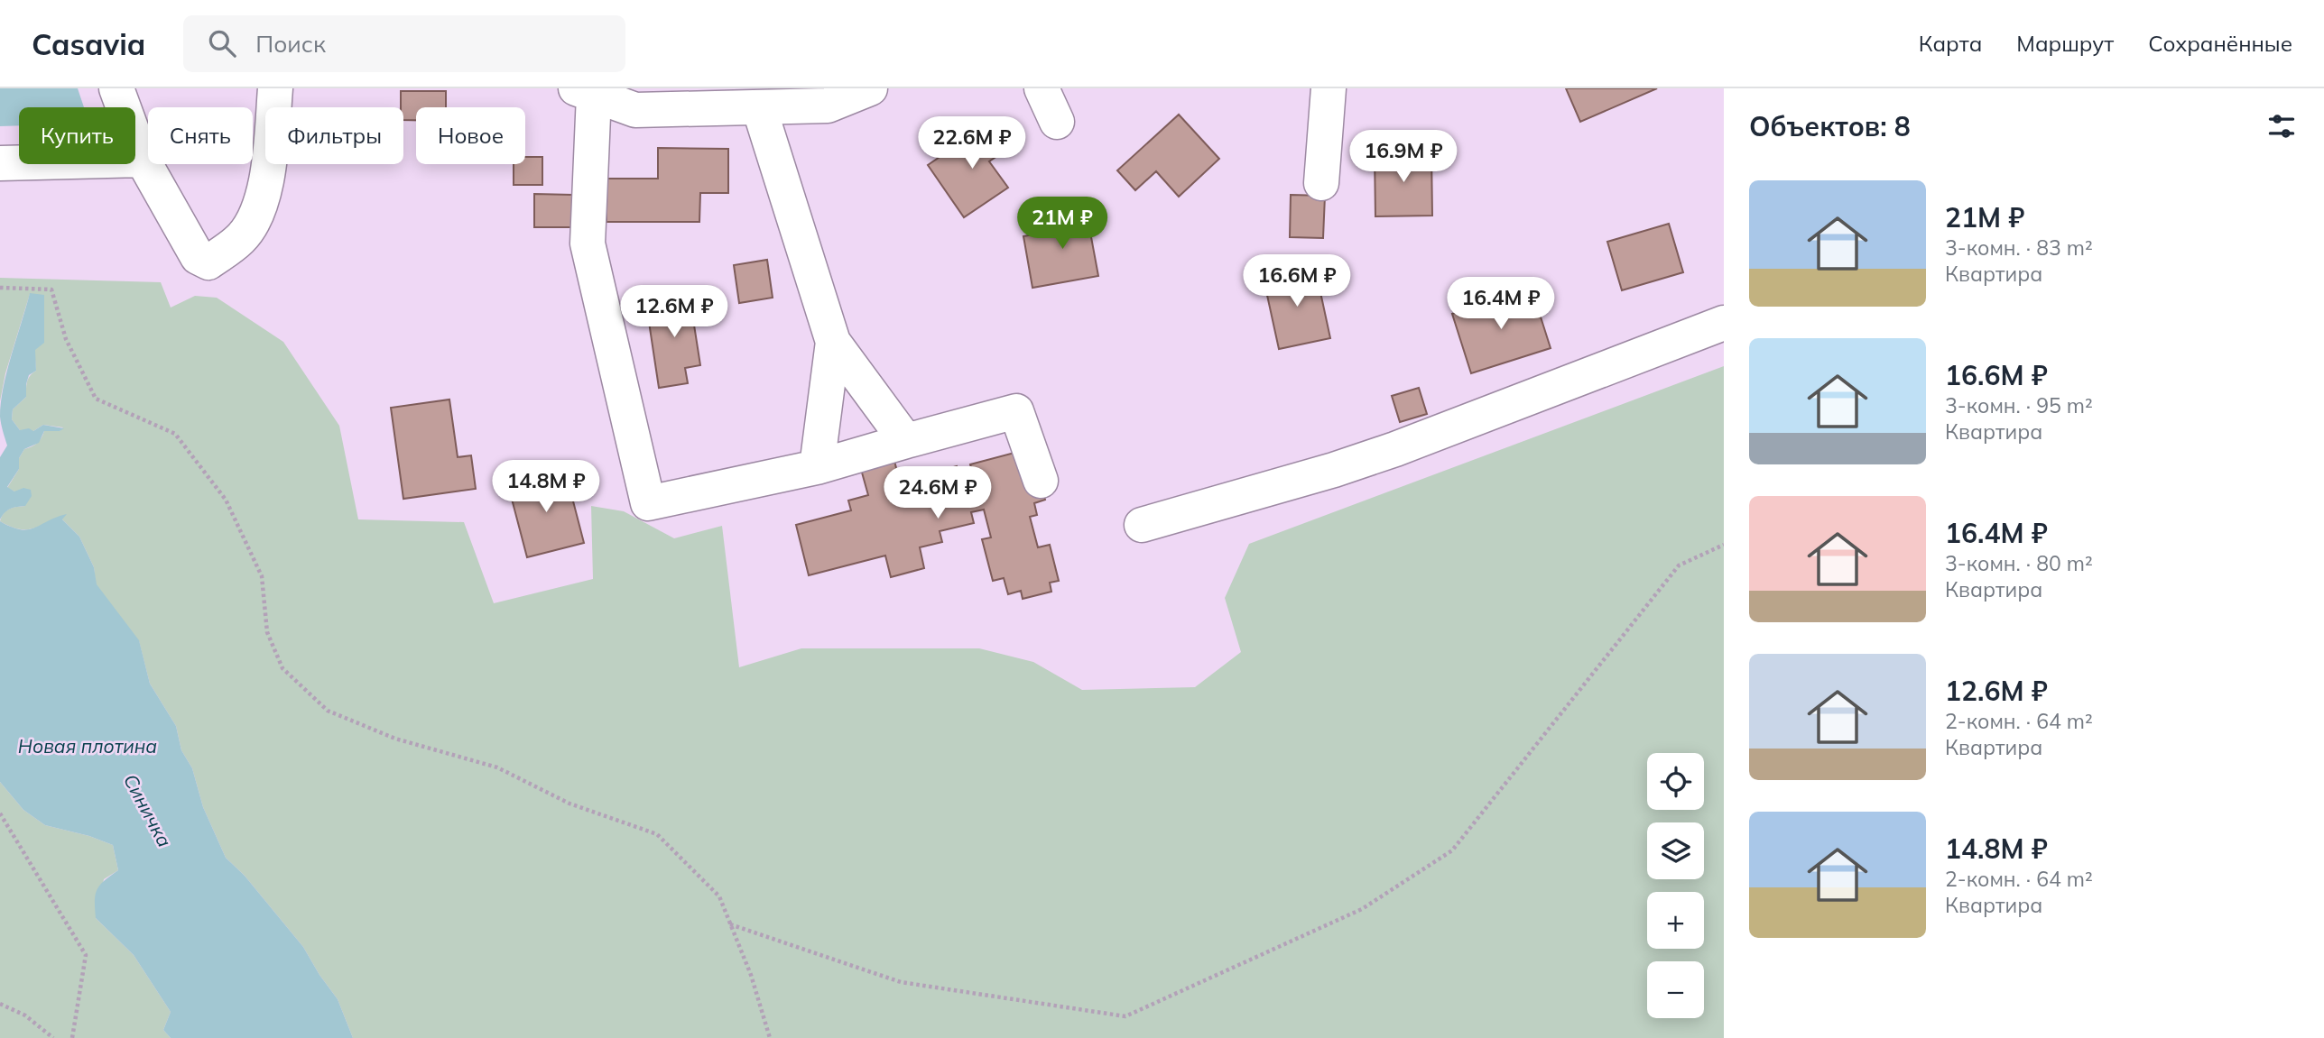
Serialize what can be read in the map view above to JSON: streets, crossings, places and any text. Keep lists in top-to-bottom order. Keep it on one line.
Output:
{"water":["Новая плотина","Синичка"],"page":{"header":"Casavia","search":"Поиск","nav":["Карта","Маршрут","Сохранённые"],"heading":"Объектов: 8","chip":["Купить","Снять","Фильтры","Новое"],"price":["22.6M ₽","16.9M ₽","21M ₽","16.6M ₽","16.4M ₽","12.6M ₽","14.8M ₽","24.6M ₽"],"list":[{"name":"21M ₽","note":"3-комн. · 83 m² · Квартира"},{"name":"16.6M ₽","note":"3-комн. · 95 m² · Квартира"},{"name":"16.4M ₽","note":"3-комн. · 80 m² · Квартира"},{"name":"12.6M ₽","note":"2-комн. · 64 m² · Квартира"},{"name":"14.8M ₽","note":"2-комн. · 64 m² · Квартира"}],"map_buttons":["+","−"]}}
